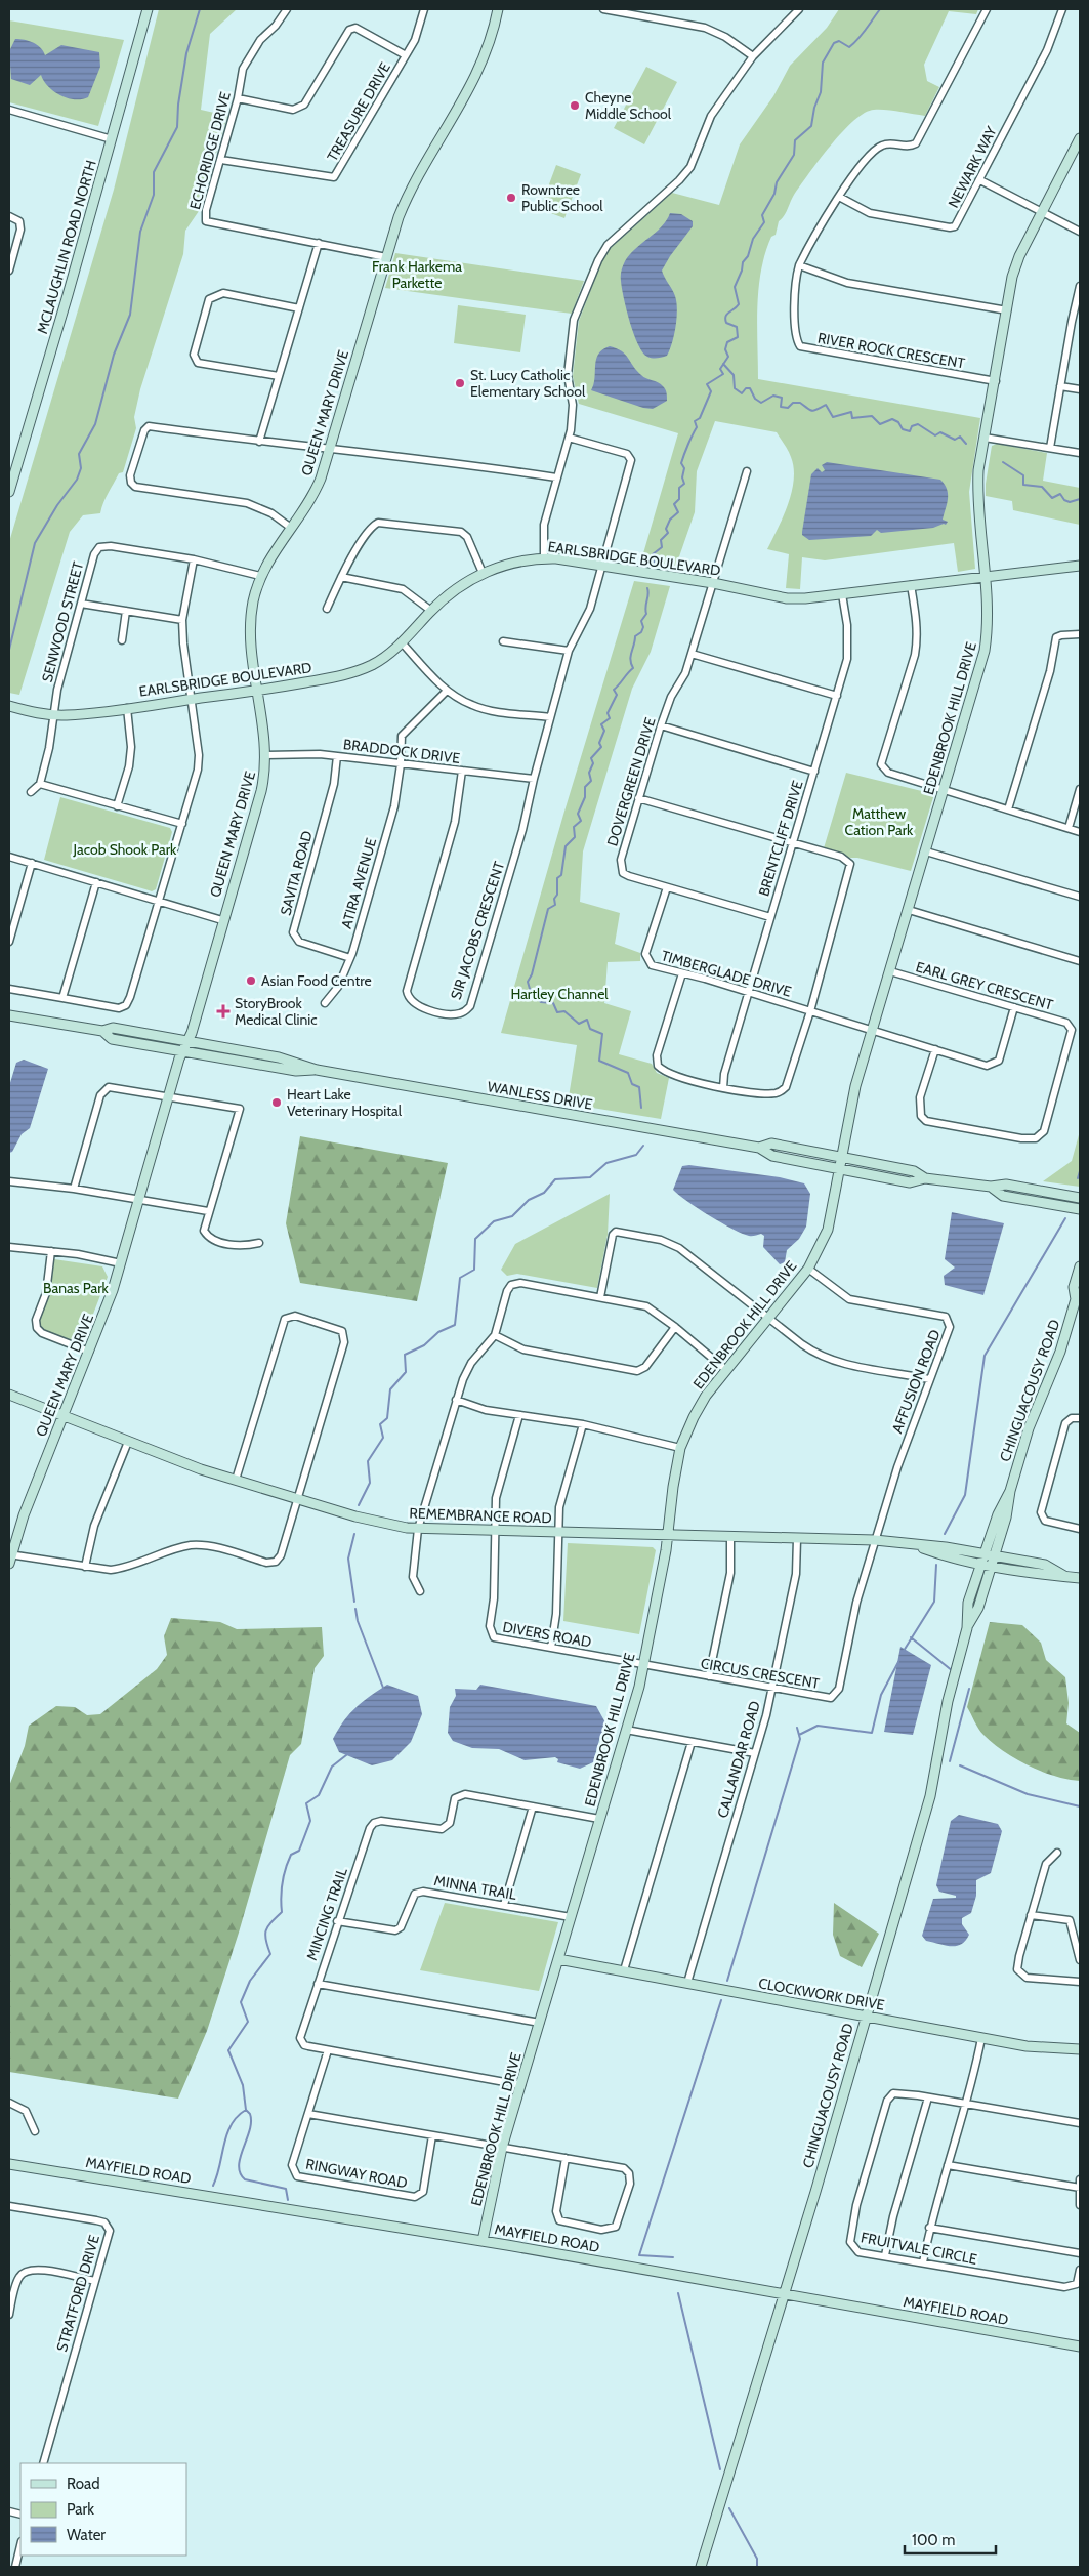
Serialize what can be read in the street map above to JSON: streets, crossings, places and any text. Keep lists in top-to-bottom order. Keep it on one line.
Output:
{"streets":{"street":["TREASURE DRIVE","ECHORIDGE DRIVE","NEWARK WAY","MCLAUGHLIN ROAD NORTH","RIVER ROCK CRESCENT","QUEEN MARY DRIVE","EARLSBRIDGE BOULEVARD","SENWOOD STREET","EDENBROOK HILL DRIVE","BRADDOCK DRIVE","DOVERGREEN DRIVE","BRENTCLIFF DRIVE","SAVITA ROAD","ATIRA AVENUE","SIR JACOBS CRESCENT","TIMBERGLADE DRIVE","EARL GREY CRESCENT","WANLESS DRIVE","AFFUSION ROAD","CHINGUACOUSY ROAD","REMEMBRANCE ROAD","DIVERS ROAD","CIRCUS CRESCENT","CALLANDAR ROAD","MINNA TRAIL","MINCING TRAIL","CLOCKWORK DRIVE","MAYFIELD ROAD","RINGWAY ROAD","FRUITVALE CIRCLE","STRATFORD DRIVE"]},"crossings":[["TREASURE DRIVE","ECHORIDGE DRIVE"],["ECHORIDGE DRIVE","QUEEN MARY DRIVE"],["NEWARK WAY","RIVER ROCK CRESCENT"],["RIVER ROCK CRESCENT","EDENBROOK HILL DRIVE"],["QUEEN MARY DRIVE","EARLSBRIDGE BOULEVARD"],["QUEEN MARY DRIVE","SENWOOD STREET"],["QUEEN MARY DRIVE","BRADDOCK DRIVE"],["QUEEN MARY DRIVE","WANLESS DRIVE"],["QUEEN MARY DRIVE","REMEMBRANCE ROAD"],["EARLSBRIDGE BOULEVARD","SENWOOD STREET"],["EARLSBRIDGE BOULEVARD","EDENBROOK HILL DRIVE"],["EARLSBRIDGE BOULEVARD","DOVERGREEN DRIVE"],["EARLSBRIDGE BOULEVARD","BRENTCLIFF DRIVE"],["EARLSBRIDGE BOULEVARD","SIR JACOBS CRESCENT"],["EDENBROOK HILL DRIVE","TIMBERGLADE DRIVE"],["EDENBROOK HILL DRIVE","EARL GREY CRESCENT"],["EDENBROOK HILL DRIVE","WANLESS DRIVE"],["EDENBROOK HILL DRIVE","AFFUSION ROAD"],["EDENBROOK HILL DRIVE","REMEMBRANCE ROAD"],["EDENBROOK HILL DRIVE","DIVERS ROAD"],["EDENBROOK HILL DRIVE","CIRCUS CRESCENT"],["EDENBROOK HILL DRIVE","MINNA TRAIL"],["EDENBROOK HILL DRIVE","MINCING TRAIL"],["EDENBROOK HILL DRIVE","CLOCKWORK DRIVE"],["EDENBROOK HILL DRIVE","MAYFIELD ROAD"],["BRADDOCK DRIVE","SAVITA ROAD"],["BRADDOCK DRIVE","ATIRA AVENUE"],["BRADDOCK DRIVE","SIR JACOBS CRESCENT"],["DOVERGREEN DRIVE","BRENTCLIFF DRIVE"],["DOVERGREEN DRIVE","TIMBERGLADE DRIVE"],["BRENTCLIFF DRIVE","TIMBERGLADE DRIVE"],["SAVITA ROAD","ATIRA AVENUE"],["TIMBERGLADE DRIVE","EARL GREY CRESCENT"],["AFFUSION ROAD","REMEMBRANCE ROAD"],["AFFUSION ROAD","CIRCUS CRESCENT"],["CHINGUACOUSY ROAD","REMEMBRANCE ROAD"],["CHINGUACOUSY ROAD","CLOCKWORK DRIVE"],["CHINGUACOUSY ROAD","MAYFIELD ROAD"],["REMEMBRANCE ROAD","DIVERS ROAD"],["REMEMBRANCE ROAD","CIRCUS CRESCENT"],["REMEMBRANCE ROAD","CALLANDAR ROAD"],["DIVERS ROAD","CIRCUS CRESCENT"],["CIRCUS CRESCENT","CALLANDAR ROAD"],["CALLANDAR ROAD","CLOCKWORK DRIVE"],["MINNA TRAIL","MINCING TRAIL"],["MINCING TRAIL","RINGWAY ROAD"]],"parks":["Frank Harkema Parkette","Matthew Cation Park","Jacob Shook Park","Hartley Channel","Banas Park"],"places":{"other":["Cheyne Middle School","Rowntree Public School","St. Lucy Catholic Elementary School","Asian Food Centre","Heart Lake Veterinary Hospital"],"health":["StoryBrook Medical Clinic"]},"legend":["Road","Park","Water"],"scale_bar":"100 m"}
